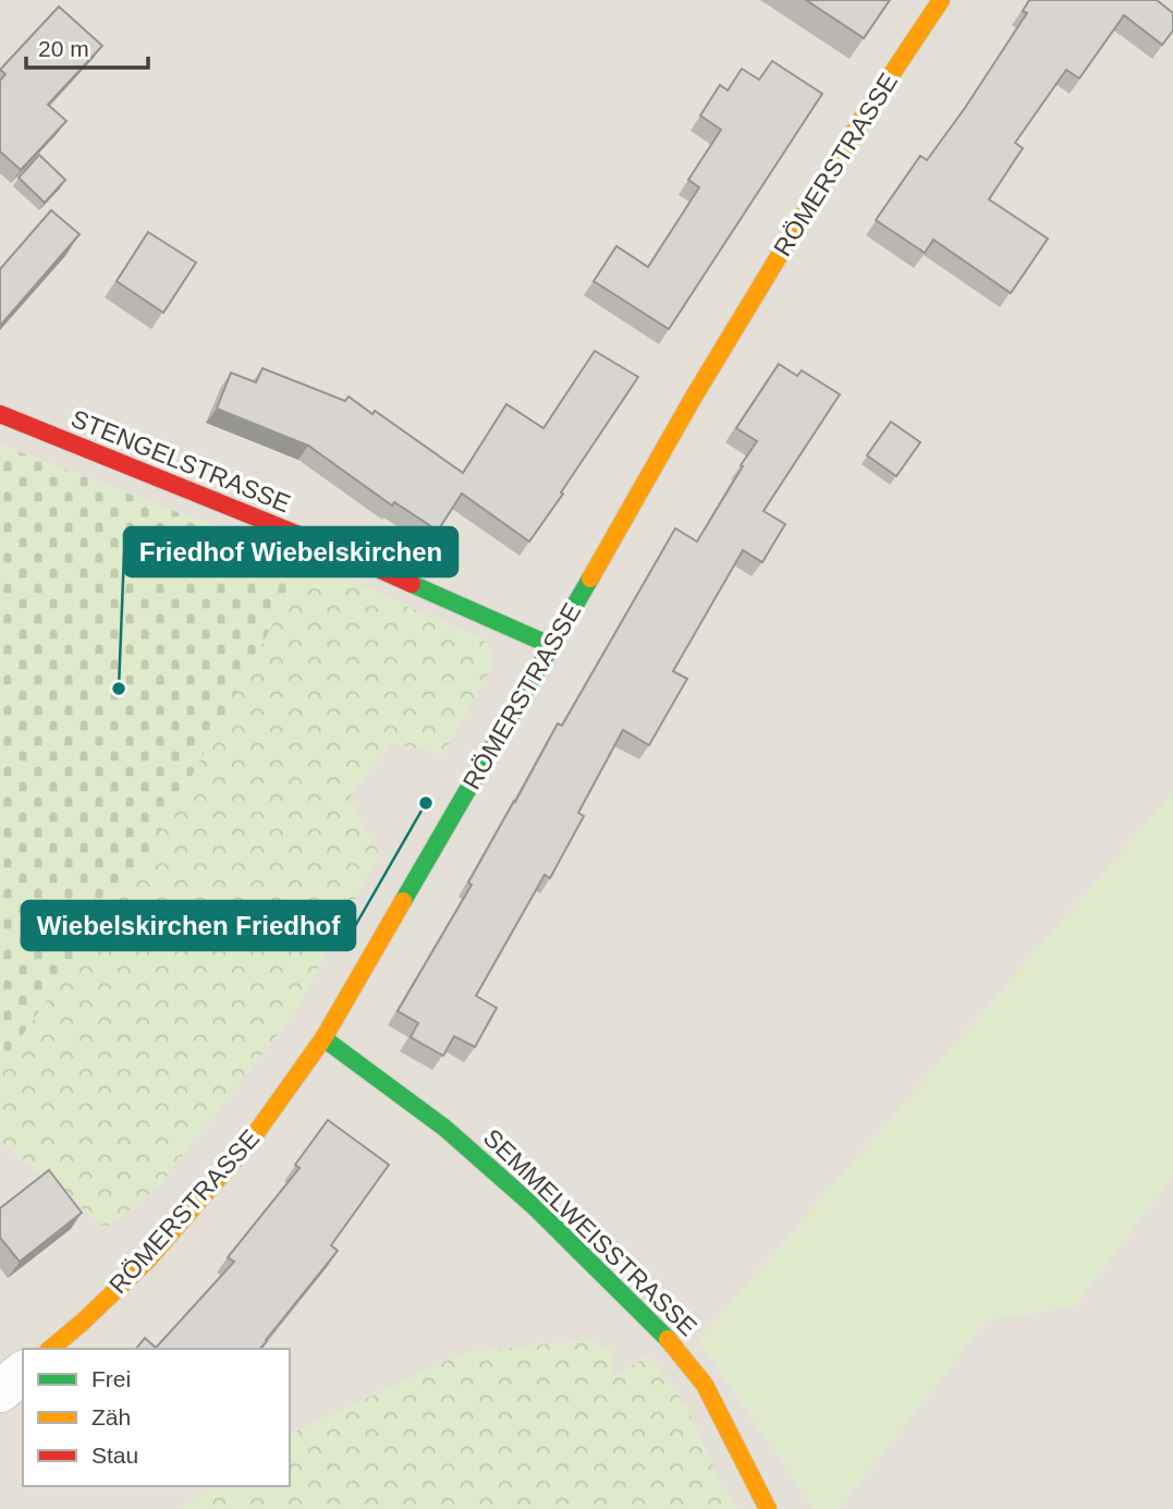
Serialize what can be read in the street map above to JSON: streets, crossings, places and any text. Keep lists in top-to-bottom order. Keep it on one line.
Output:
{"streets":{"street":["RÖMERSTRASSE","STENGELSTRASSE","SEMMELWEISSTRASSE"]},"crossings":[["RÖMERSTRASSE","STENGELSTRASSE"],["RÖMERSTRASSE","SEMMELWEISSTRASSE"]],"places":["Friedhof Wiebelskirchen","Wiebelskirchen Friedhof"],"legend":["Frei","Zäh","Stau"],"scale_bar":"20 m"}
